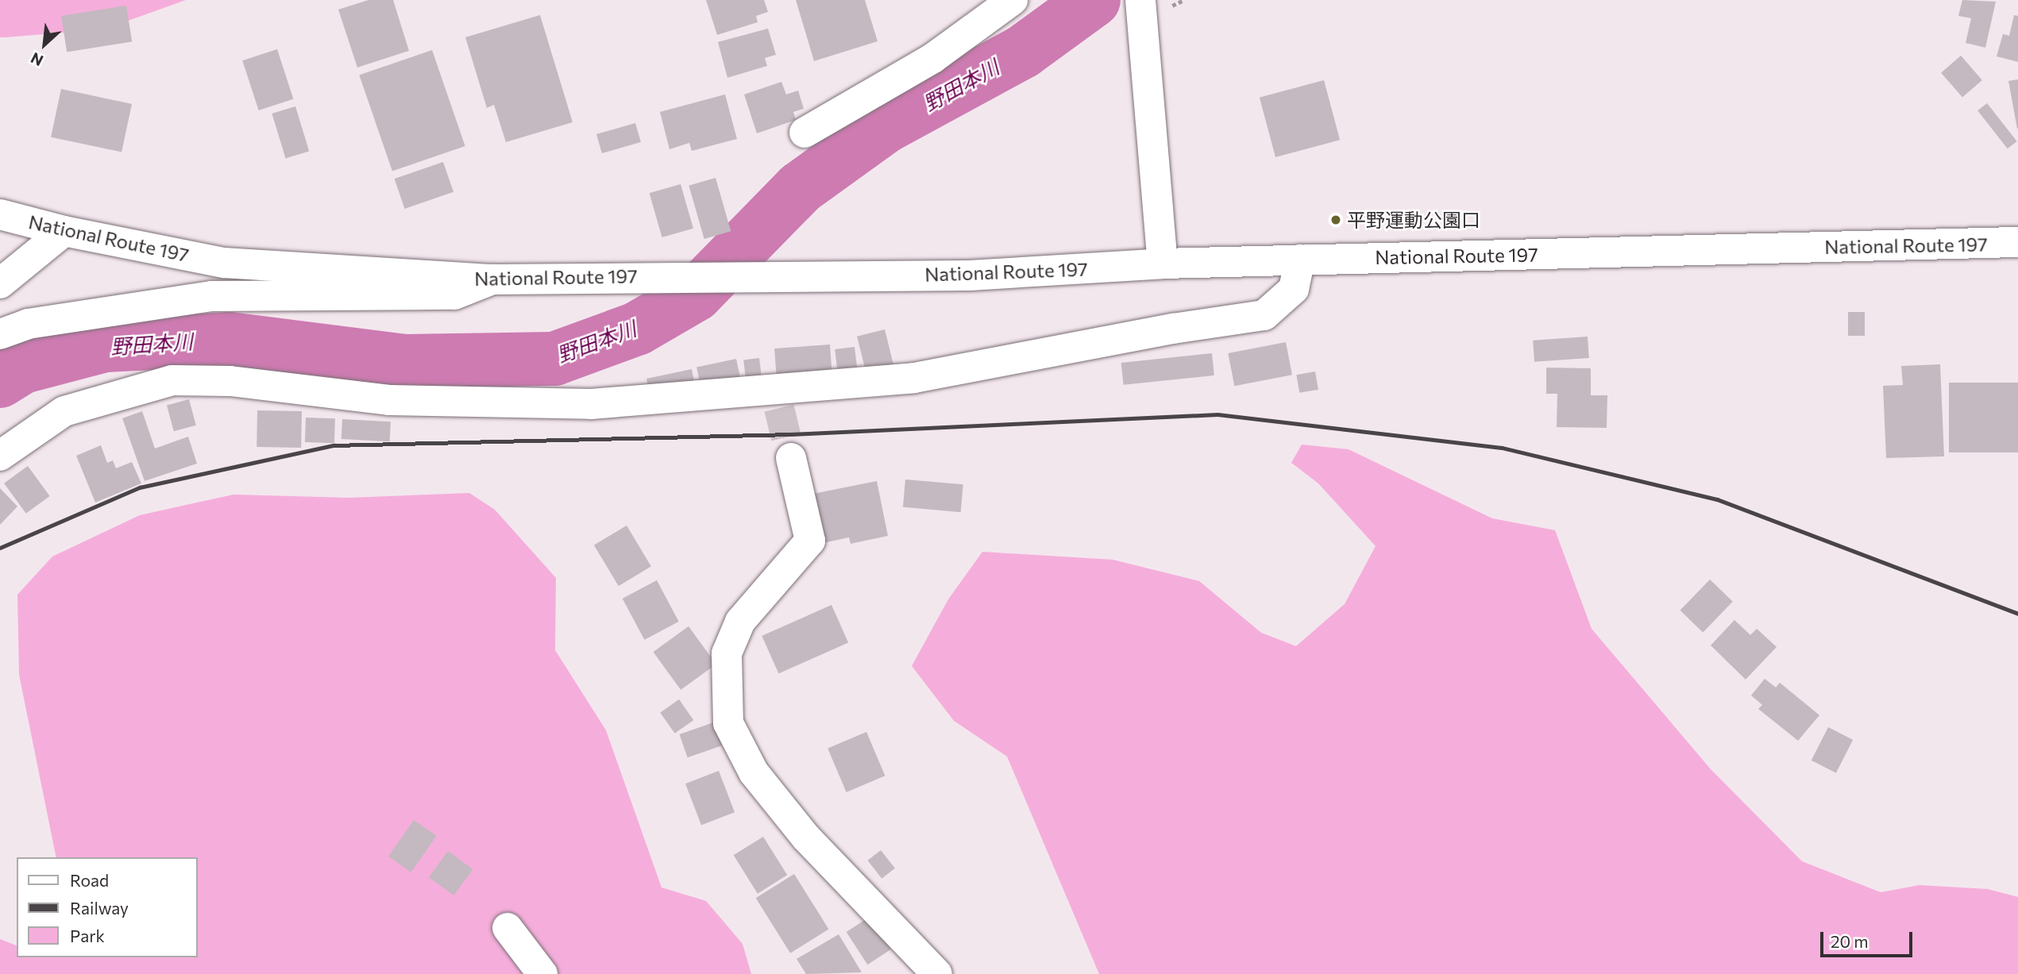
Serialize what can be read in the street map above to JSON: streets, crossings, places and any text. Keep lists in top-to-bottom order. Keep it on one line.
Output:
{"streets":{"main road":["National Route 197"]},"water":["野田本川"],"places":["平野運動公園口"],"legend":["Road","Railway","Park"],"scale_bar":"20 m","north":"bottom left"}
